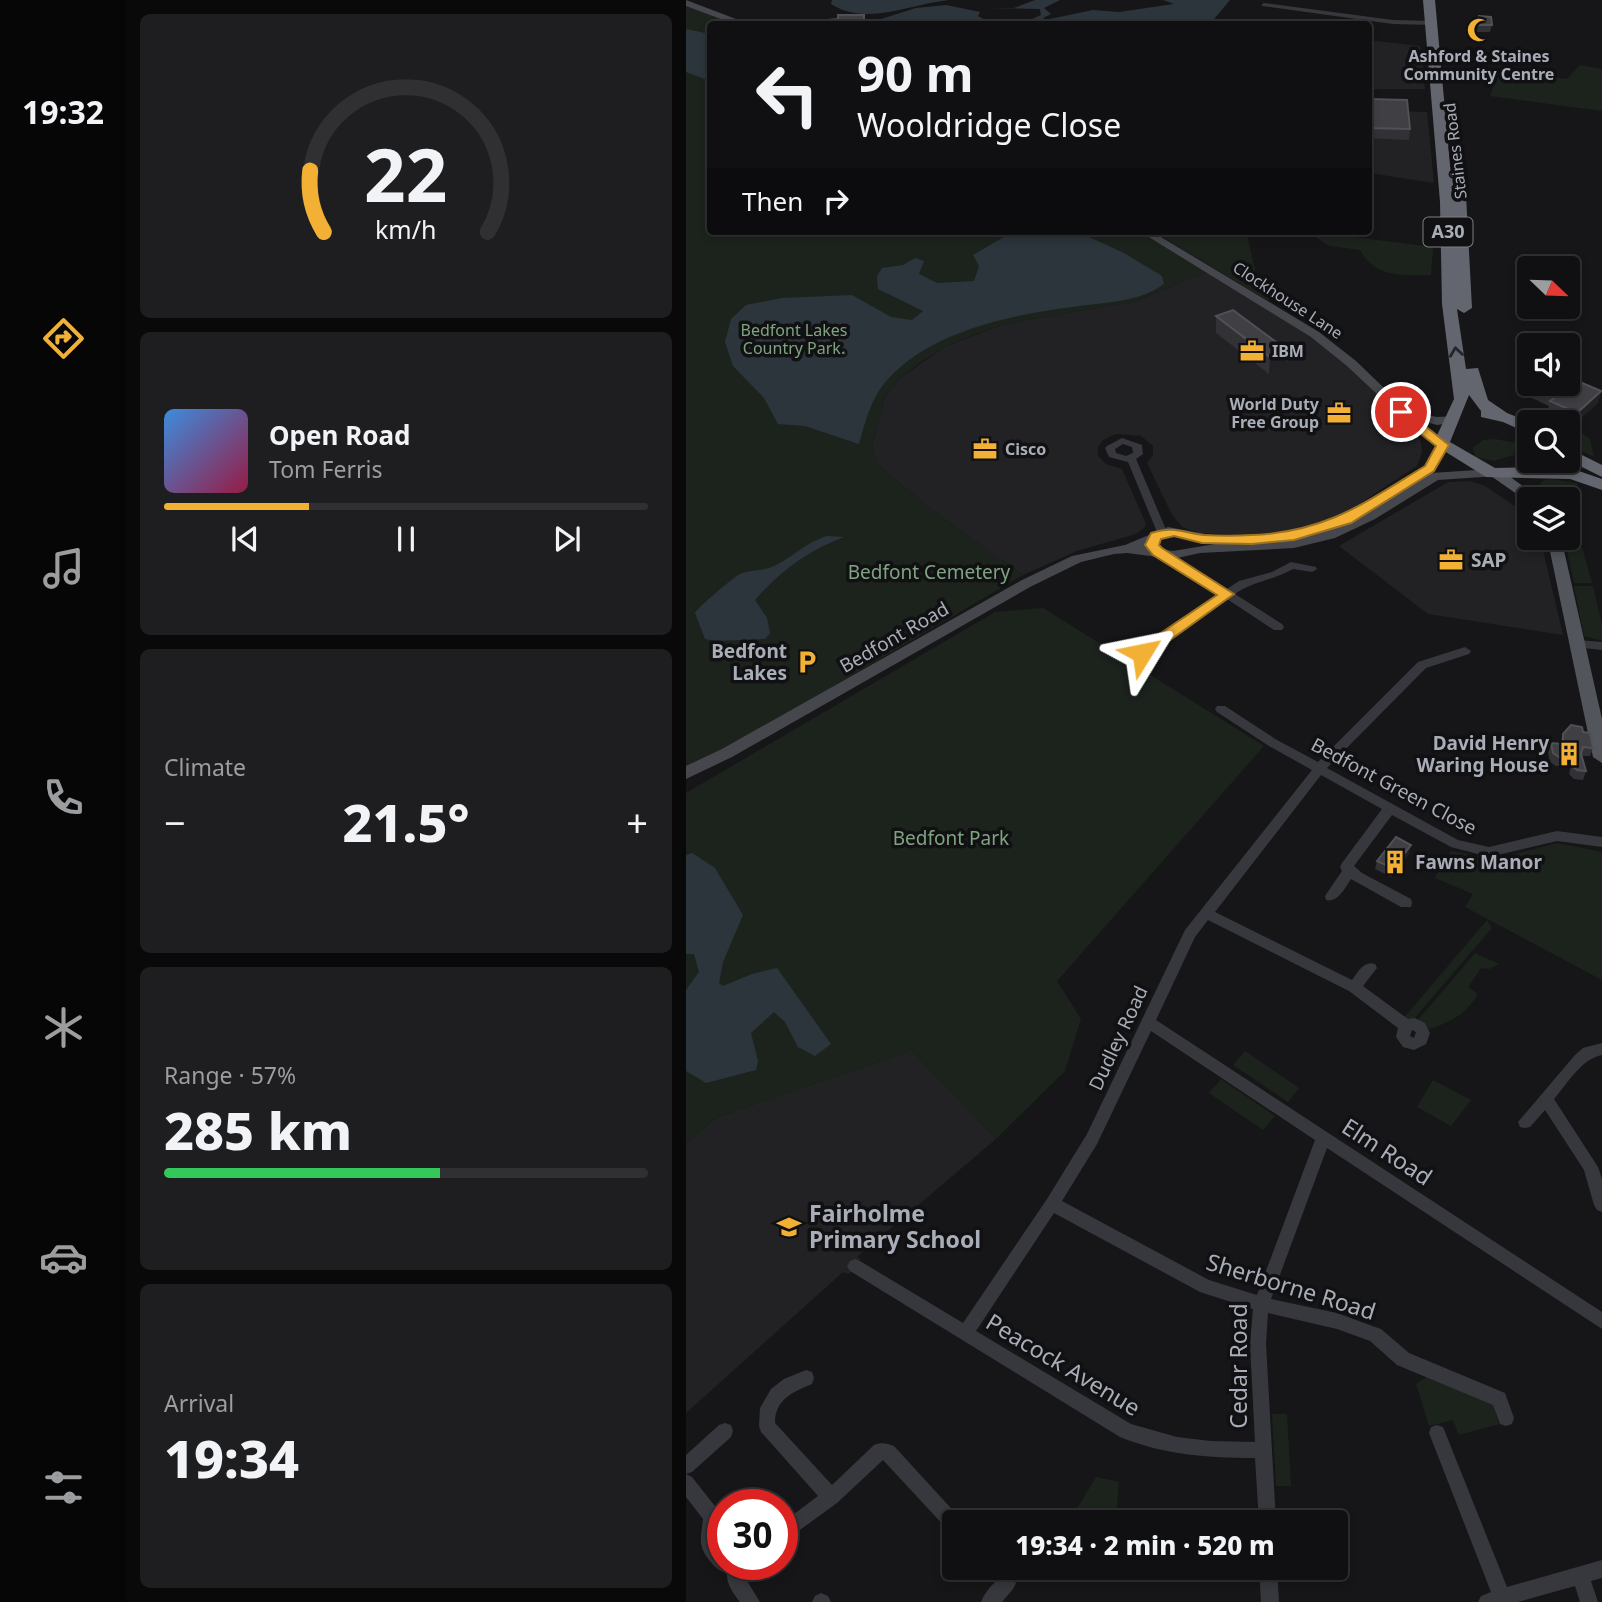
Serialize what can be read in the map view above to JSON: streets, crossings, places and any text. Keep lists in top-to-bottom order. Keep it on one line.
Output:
{"streets":{"highway":["Staines Road","A30"],"street":["Clockhouse Lane","Bedfont Road","Bedfont Green Close","Dudley Road","Elm Road","Sherborne Road","Peacock Avenue","Cedar Road"]},"crossings":[["Staines Road","Clockhouse Lane"],["Bedfont Green Close","Dudley Road"],["Dudley Road","Elm Road"],["Dudley Road","Sherborne Road"],["Dudley Road","Peacock Avenue"],["Elm Road","Cedar Road"],["Sherborne Road","Cedar Road"],["Peacock Avenue","Cedar Road"]],"parks":["Bedfont Lakes Country Park.","Bedfont Cemetery","Bedfont Park"],"places":{"mosque":["Ashford & Staines Community Centre"],"office":["IBM","World Duty Free Group","Cisco","SAP"],"parking":["Bedfont Lakes"],"building":["David Henry Waring House","Fawns Manor"],"school or university":["Fairholme Primary School"]},"north":"bottom right","page":{"tabs":"19:32","turn":["90 m","Wooldridge Close"],"then":"Then","song":["Open Road","Tom Ferris"],"tile":["Climate",["Range · 57%","285 km"],["Arrival","19:34"]],"heat":["−","21.5°","+"],"limit":"30","trip":"19:34 · 2 min · 520 m","gauge":["22","km/h"]}}
